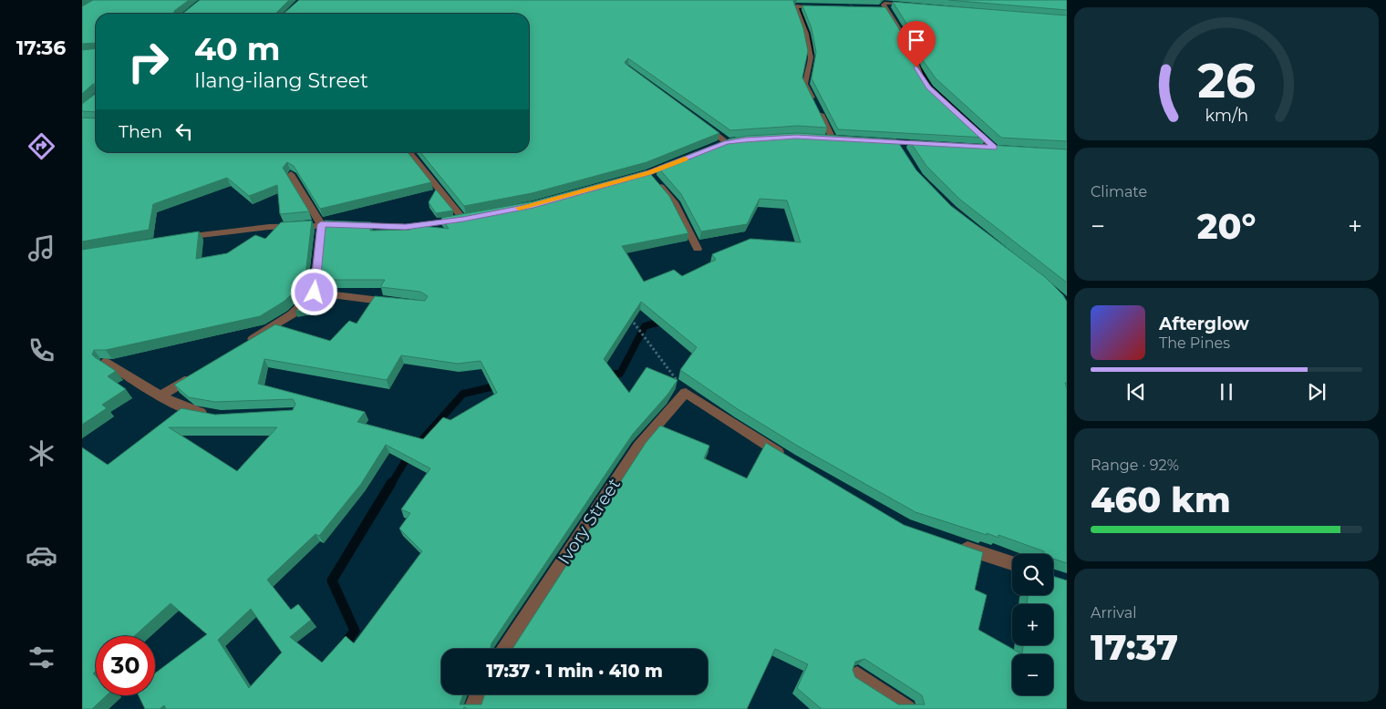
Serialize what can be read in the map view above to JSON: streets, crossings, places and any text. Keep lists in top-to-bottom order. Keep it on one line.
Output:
{"streets":{"street":["Ivory Street"]},"page":{"tabs":"17:36","turn":["40 m","Ilang-ilang Street"],"then":"Then","tile":["Climate",["Range · 92%","460 km"],["Arrival","17:37"]],"heat":["−","20°","+"],"song":["Afterglow","The Pines"],"map_buttons":["+","−"],"limit":"30","trip":"17:37 · 1 min · 410 m","gauge":["26","km/h"]}}
